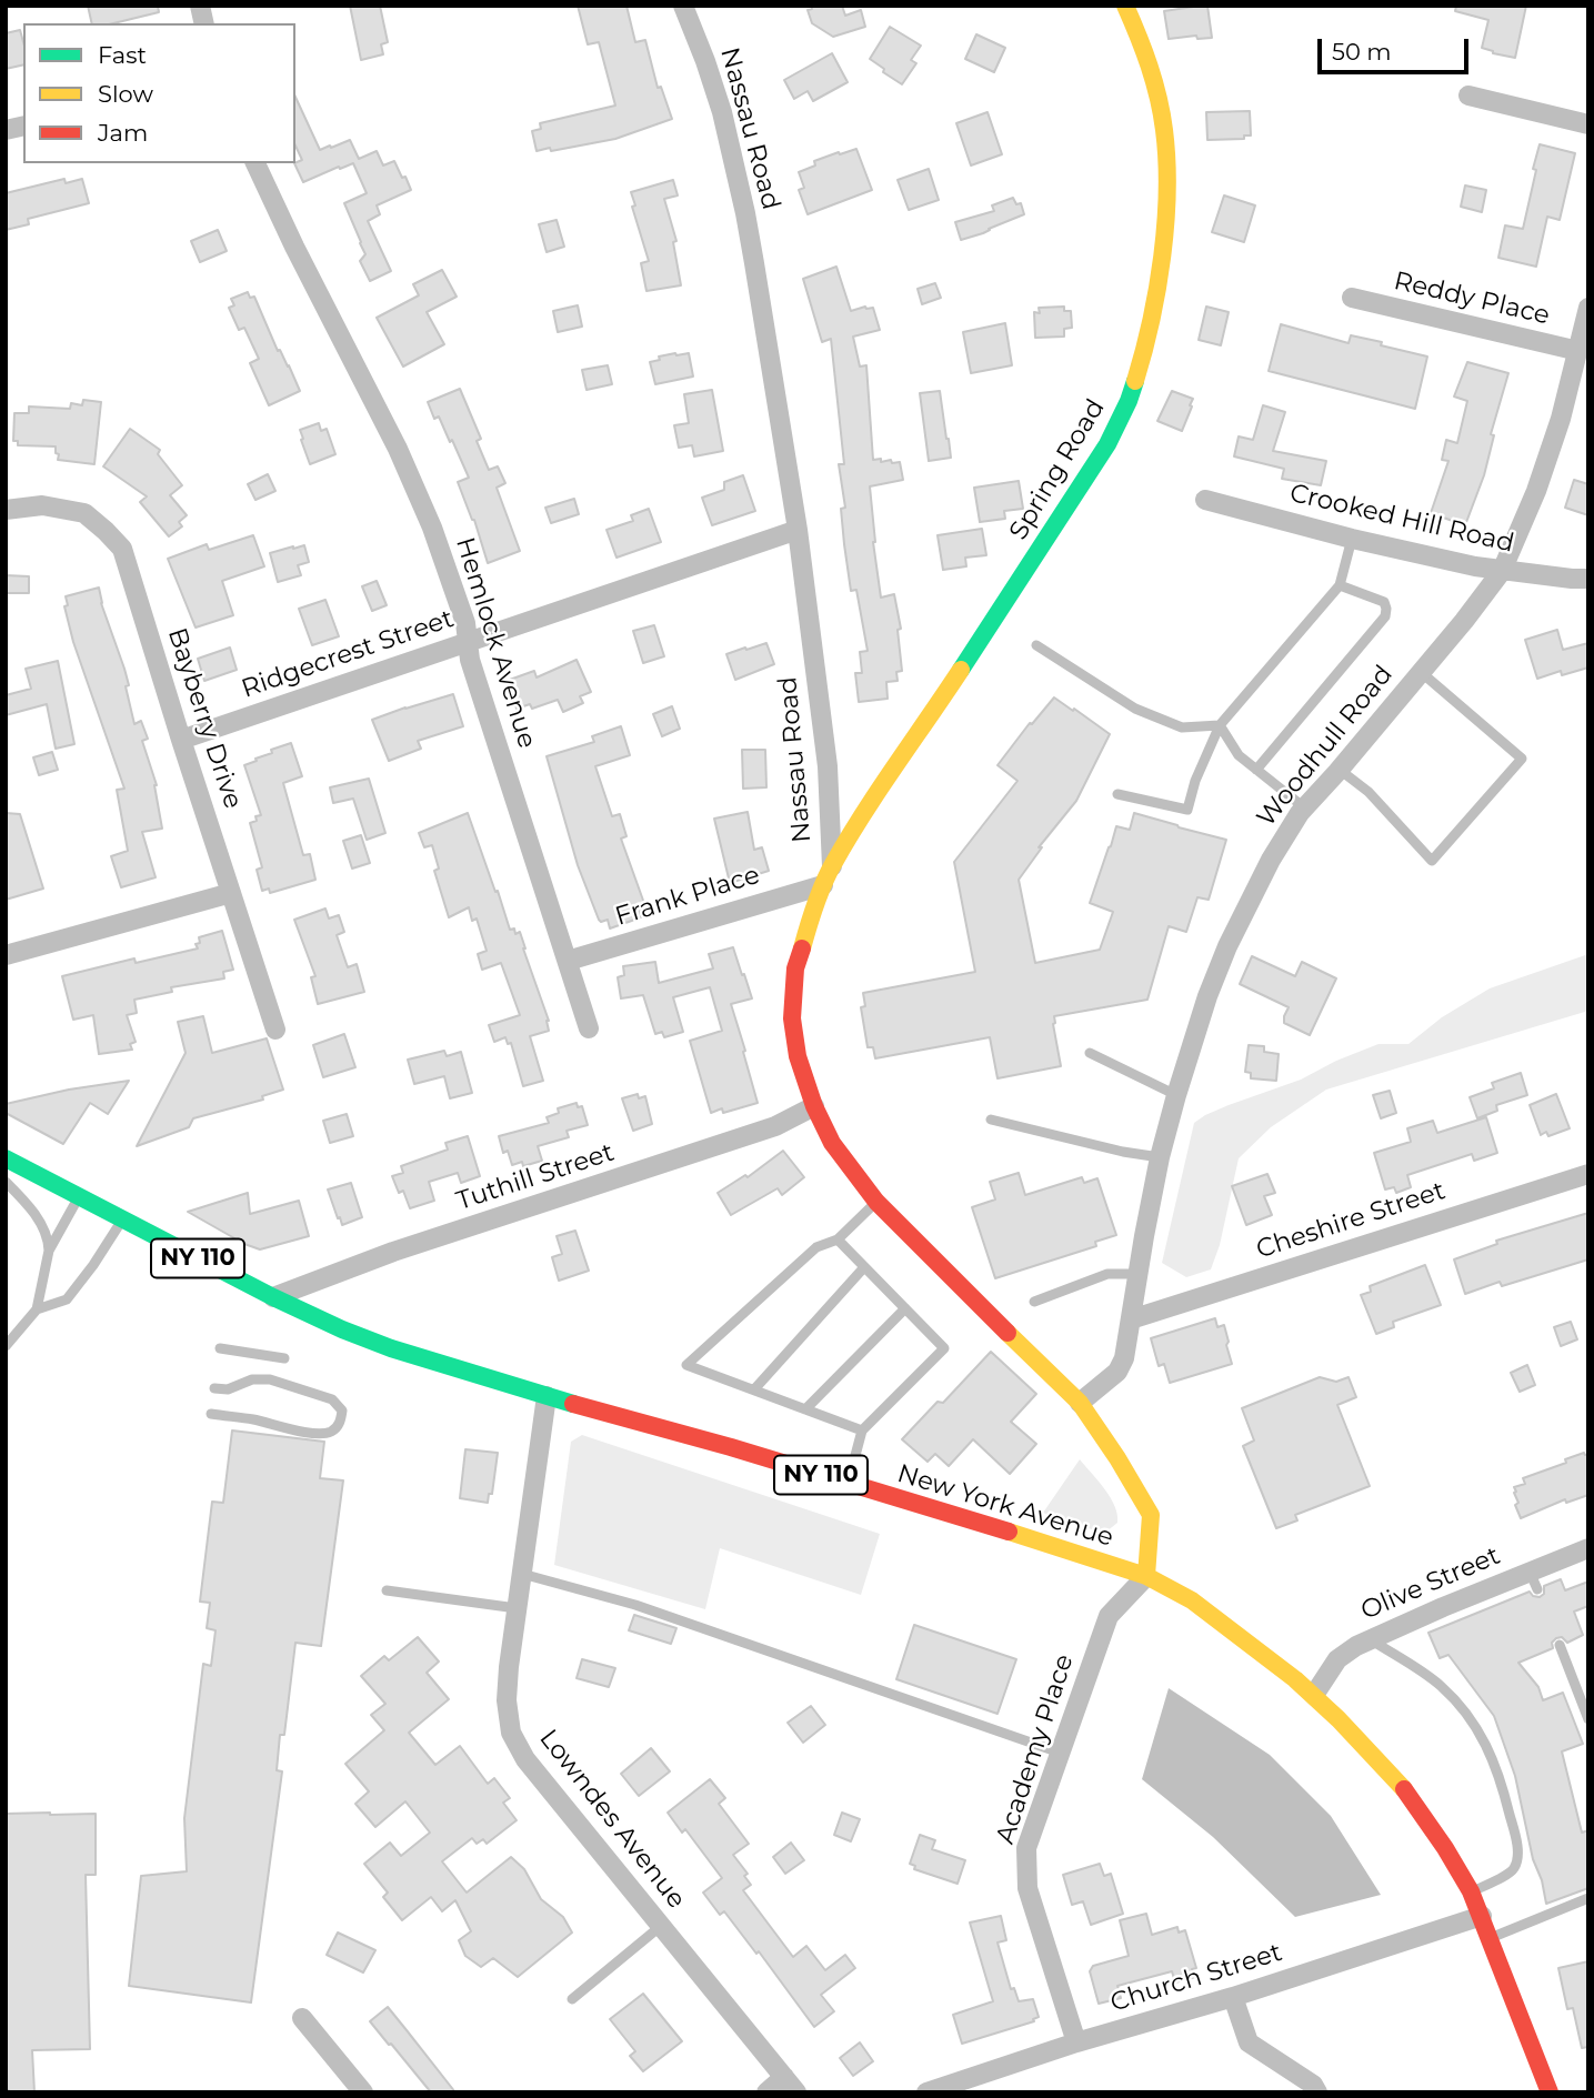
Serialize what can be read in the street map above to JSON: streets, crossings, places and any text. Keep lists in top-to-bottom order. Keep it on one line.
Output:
{"streets":{"main road":["Nassau Road","Spring Road","NY 110","New York Avenue"],"street":["Reddy Place","Crooked Hill Road","Hemlock Avenue","Ridgecrest Street","Bayberry Drive","Woodhull Road","Frank Place","Tuthill Street","Cheshire Street","Olive Street","Academy Place","Lowndes Avenue","Church Street"]},"crossings":[["Nassau Road","Spring Road"],["Nassau Road","Ridgecrest Street"],["Nassau Road","Woodhull Road"],["Nassau Road","Frank Place"],["Nassau Road","Tuthill Street"],["Nassau Road","New York Avenue"],["Nassau Road","Academy Place"],["Reddy Place","Woodhull Road"],["Crooked Hill Road","Woodhull Road"],["Hemlock Avenue","Ridgecrest Street"],["Hemlock Avenue","Frank Place"],["Ridgecrest Street","Bayberry Drive"],["Woodhull Road","Cheshire Street"],["Tuthill Street","New York Avenue"],["New York Avenue","Olive Street"],["New York Avenue","Academy Place"],["New York Avenue","Lowndes Avenue"],["New York Avenue","Church Street"],["Academy Place","Church Street"]],"legend":["Fast","Slow","Jam"],"scale_bar":"50 m"}
